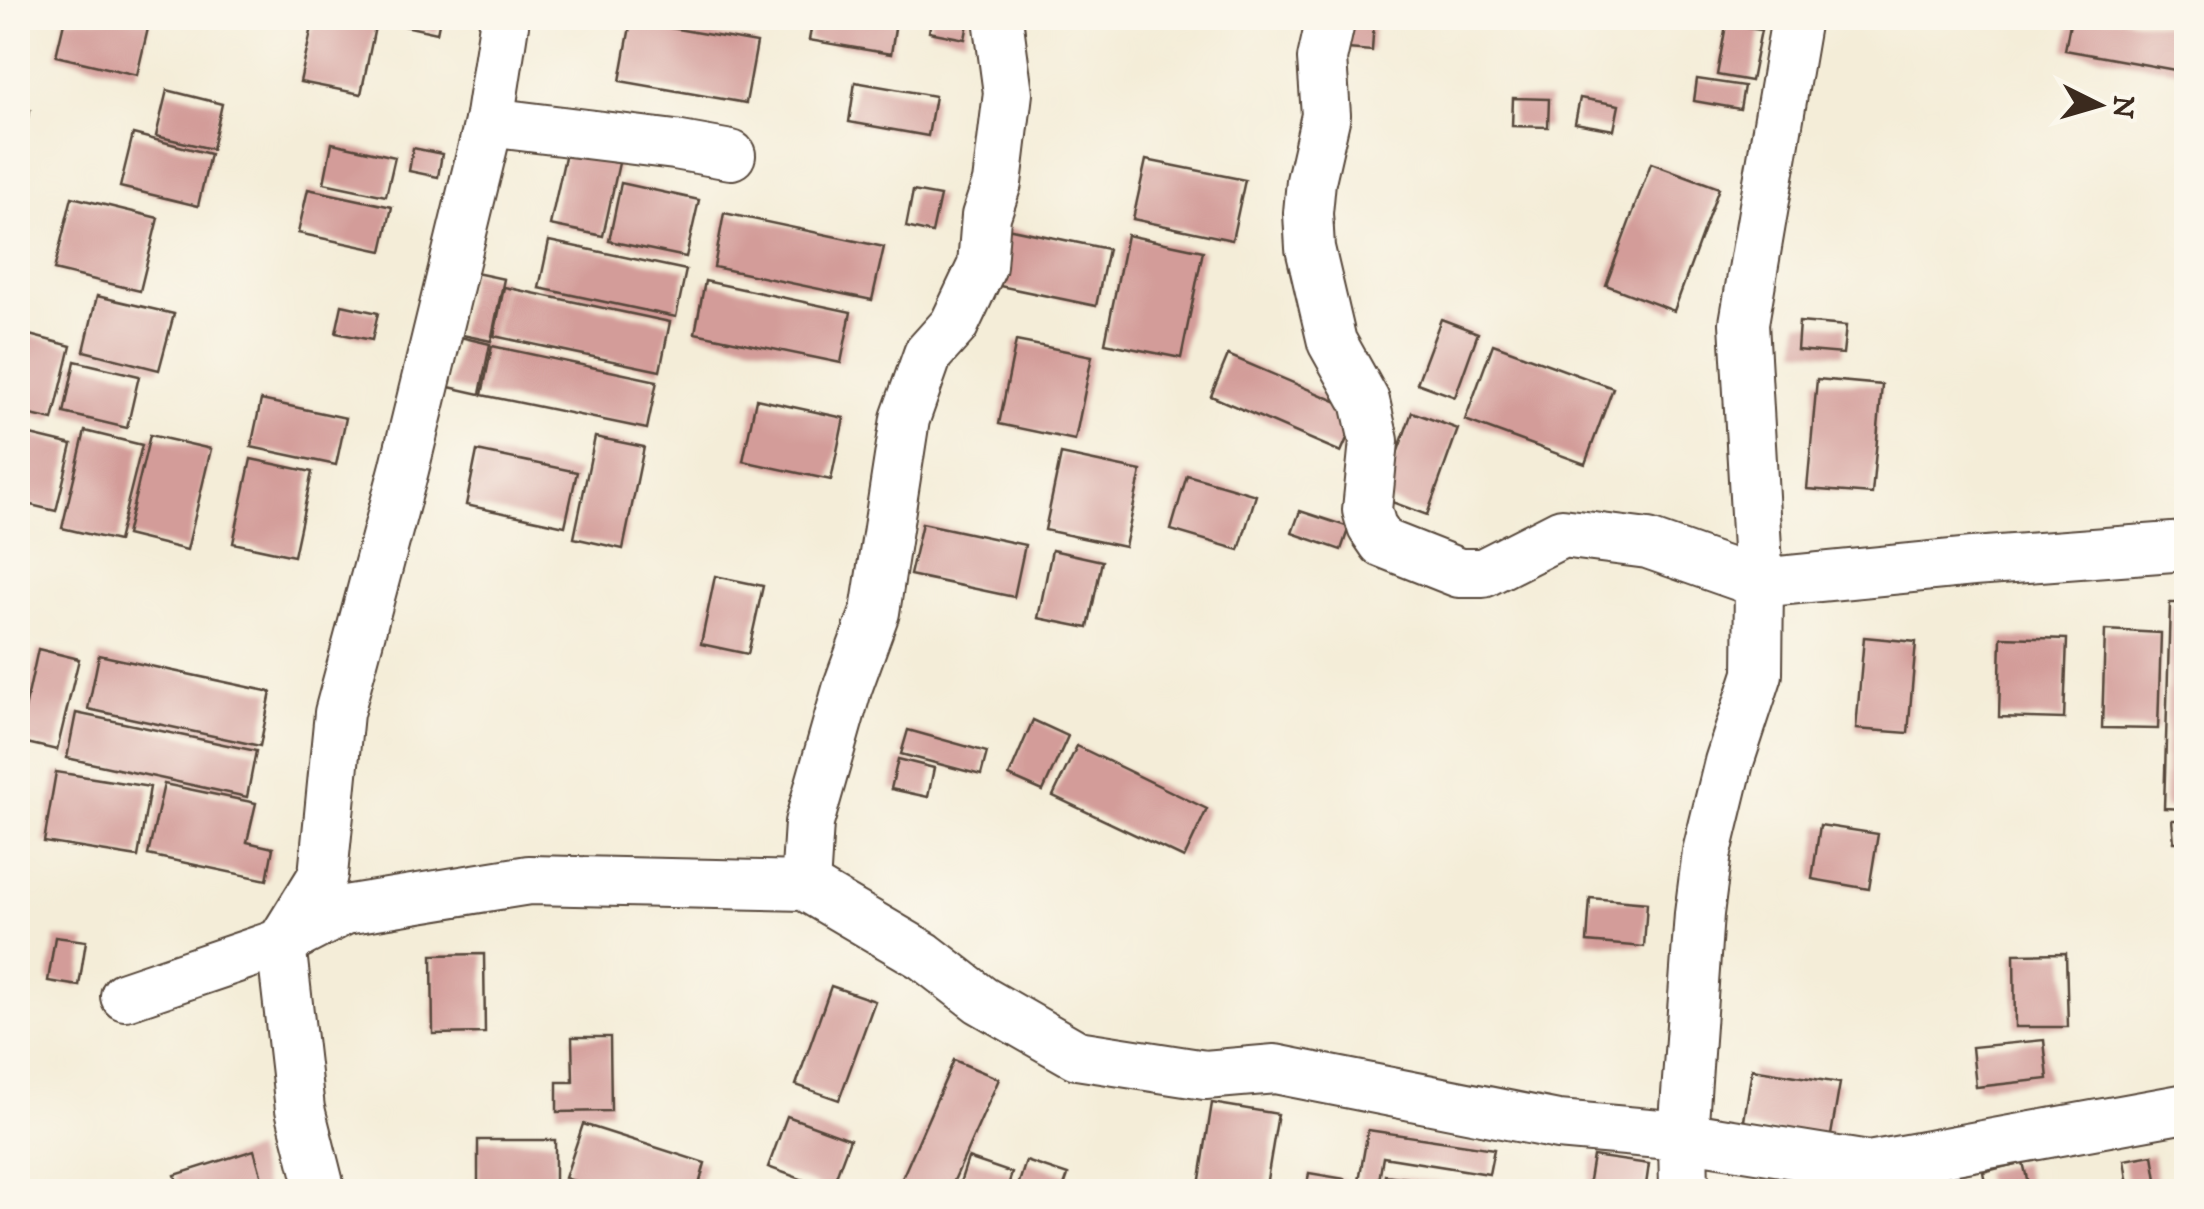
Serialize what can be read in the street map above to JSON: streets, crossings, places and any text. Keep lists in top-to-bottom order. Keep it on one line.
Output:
{"north":"right"}
